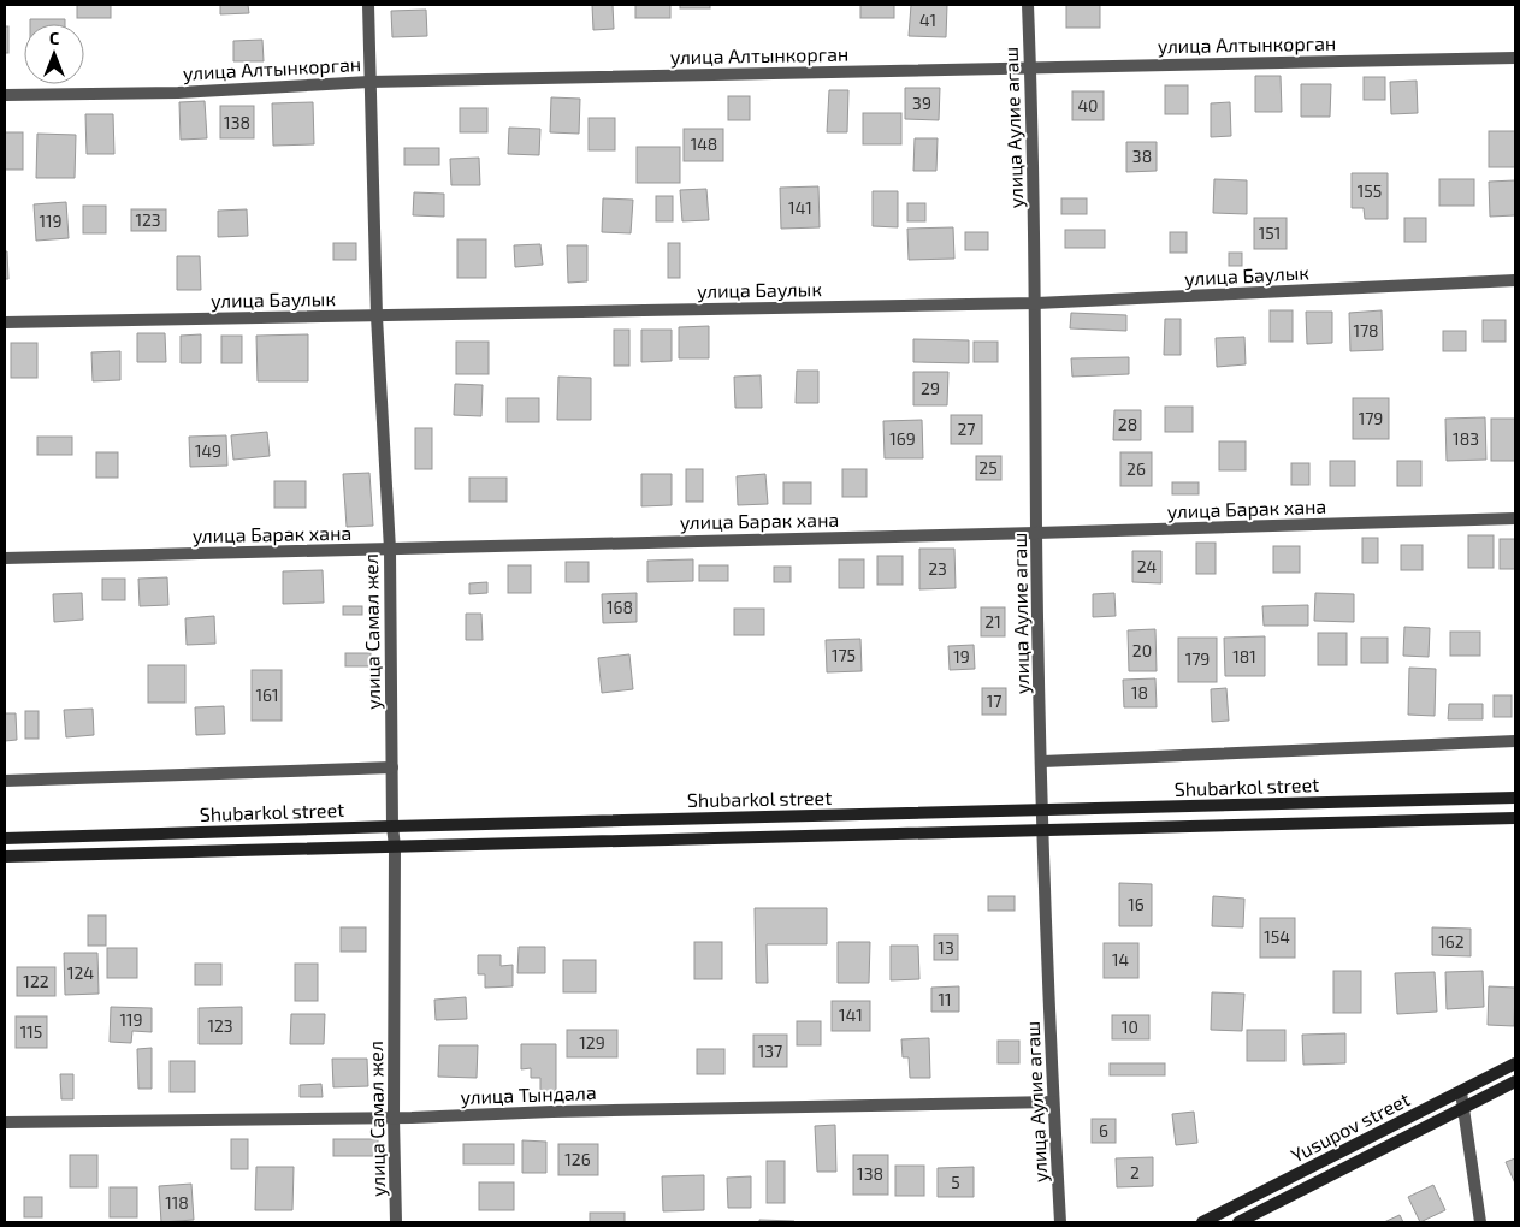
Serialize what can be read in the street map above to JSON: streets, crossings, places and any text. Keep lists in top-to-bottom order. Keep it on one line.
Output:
{"streets":{"street":["улица Алтынкорган","улица Аулие агаш","улица Баулык","улица Барак хана","улица Самал жел","Shubarkol street","улица Тындала","Yusupov street"]},"crossings":[["улица Алтынкорган","улица Аулие агаш"],["улица Алтынкорган","улица Самал жел"],["улица Аулие агаш","улица Баулык"],["улица Аулие агаш","улица Барак хана"],["улица Аулие агаш","Shubarkol street"],["улица Аулие агаш","улица Тындала"],["улица Баулык","улица Самал жел"],["улица Барак хана","улица Самал жел"],["улица Самал жел","Shubarkol street"],["улица Самал жел","улица Тындала"]],"house_numbers":["41","39","40","138","148","38","155","141","123","119","151","178","29","179","28","27","169","183","149","25","26","24","23","168","21","20","175","19","181","179","18","161","17","16","154","162","13","14","124","122","11","141","119","123","10","115","129","137","6","126","2","138","5","118"],"north":"top"}
